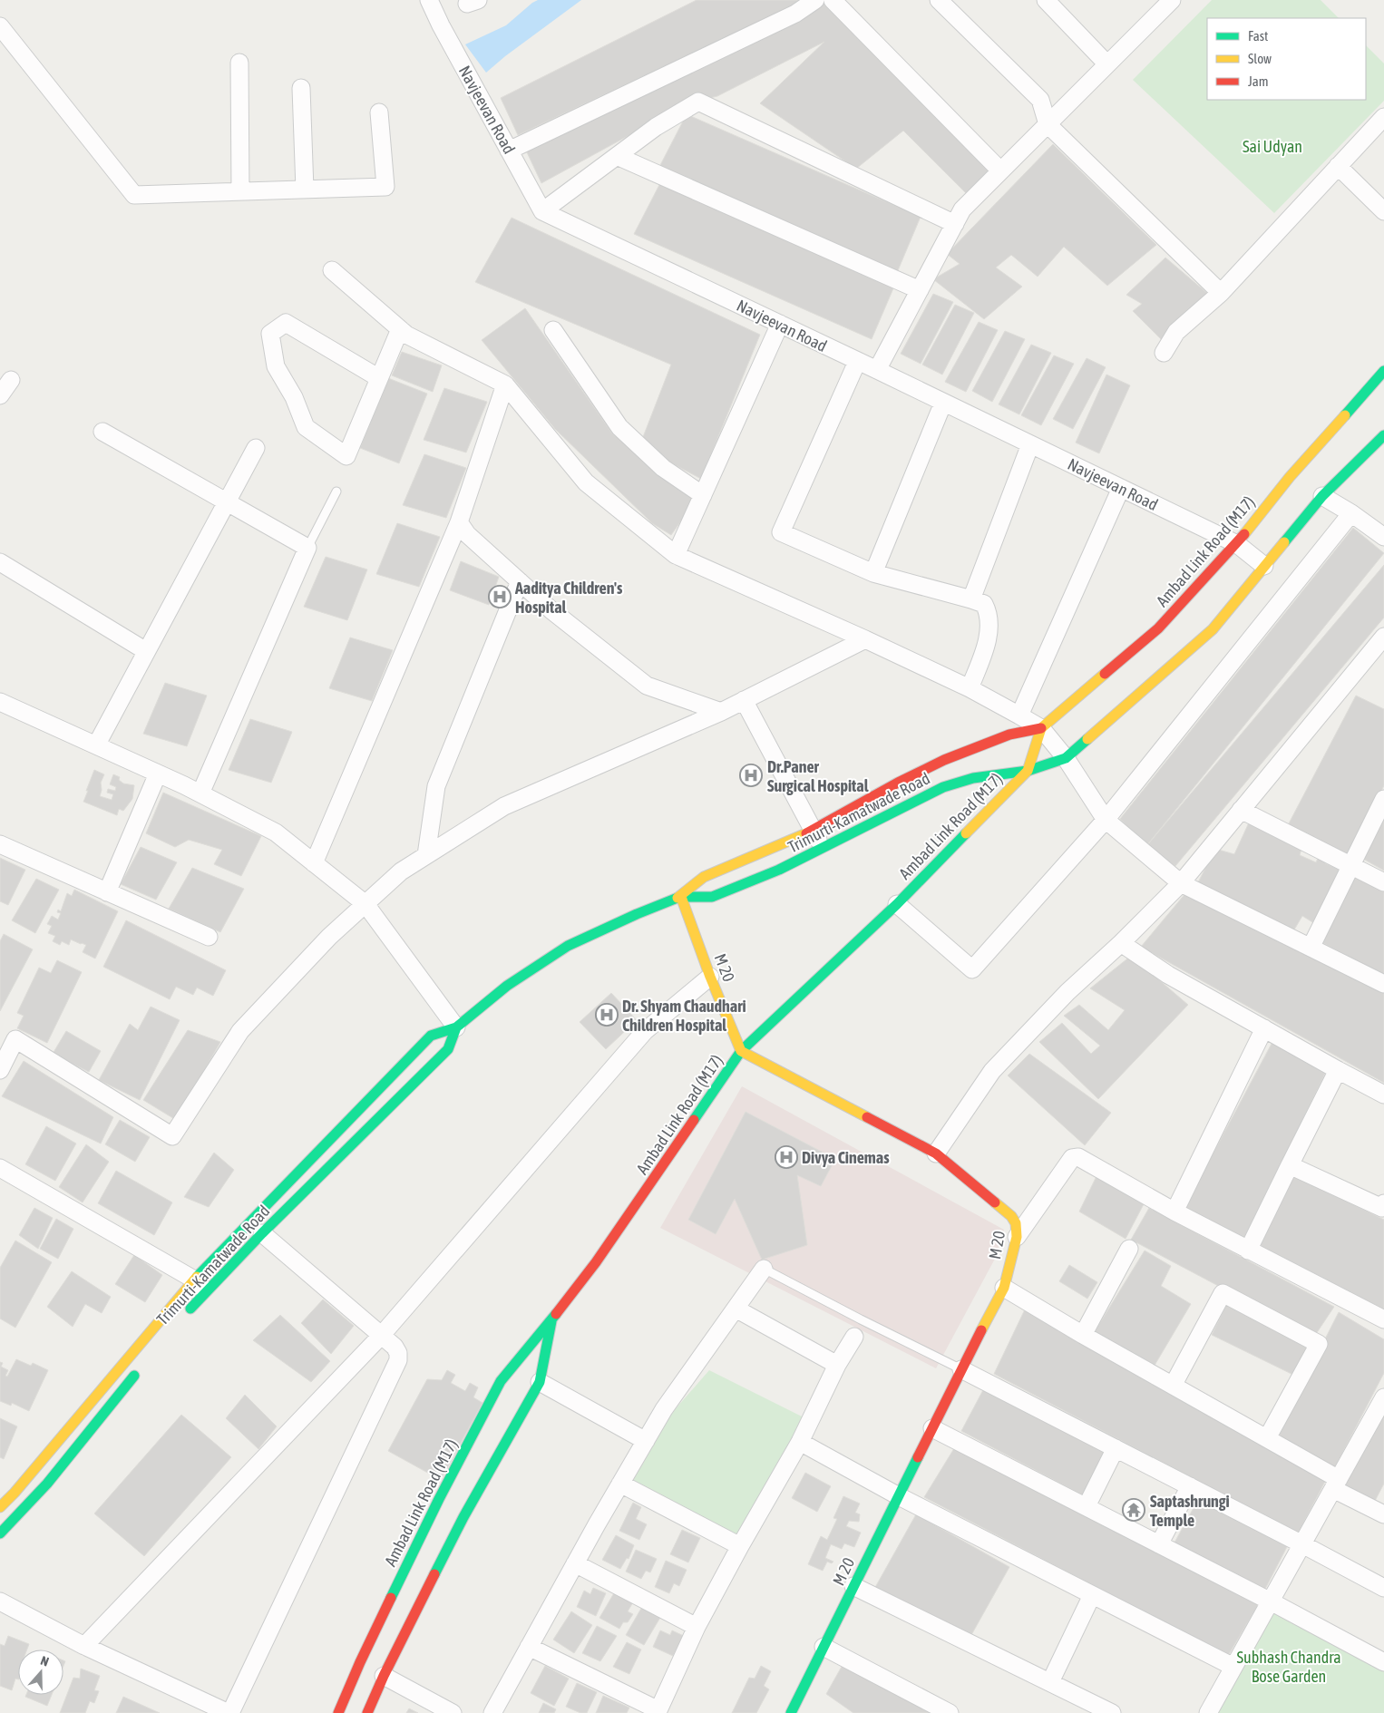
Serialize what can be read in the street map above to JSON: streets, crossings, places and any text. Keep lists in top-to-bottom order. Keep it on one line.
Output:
{"streets":{"street":["Navjeevan Road","Ambad Link Road (M17)","Trimurti-Kamatwade Road","M 20"]},"crossings":[["Navjeevan Road","Ambad Link Road (M17)"],["Ambad Link Road (M17)","Trimurti-Kamatwade Road"],["Ambad Link Road (M17)","M 20"],["Trimurti-Kamatwade Road","M 20"]],"parks":["Sai Udyan","Subhash Chandra Bose Garden"],"places":{"hospital":["Aaditya Children's Hospital","Dr.Paner Surgical Hospital","Dr. Shyam Chaudhari Children Hospital","Divya Cinemas"],"temple":["Saptashrungi Temple"]},"legend":["Fast","Slow","Jam"],"north":"top"}
